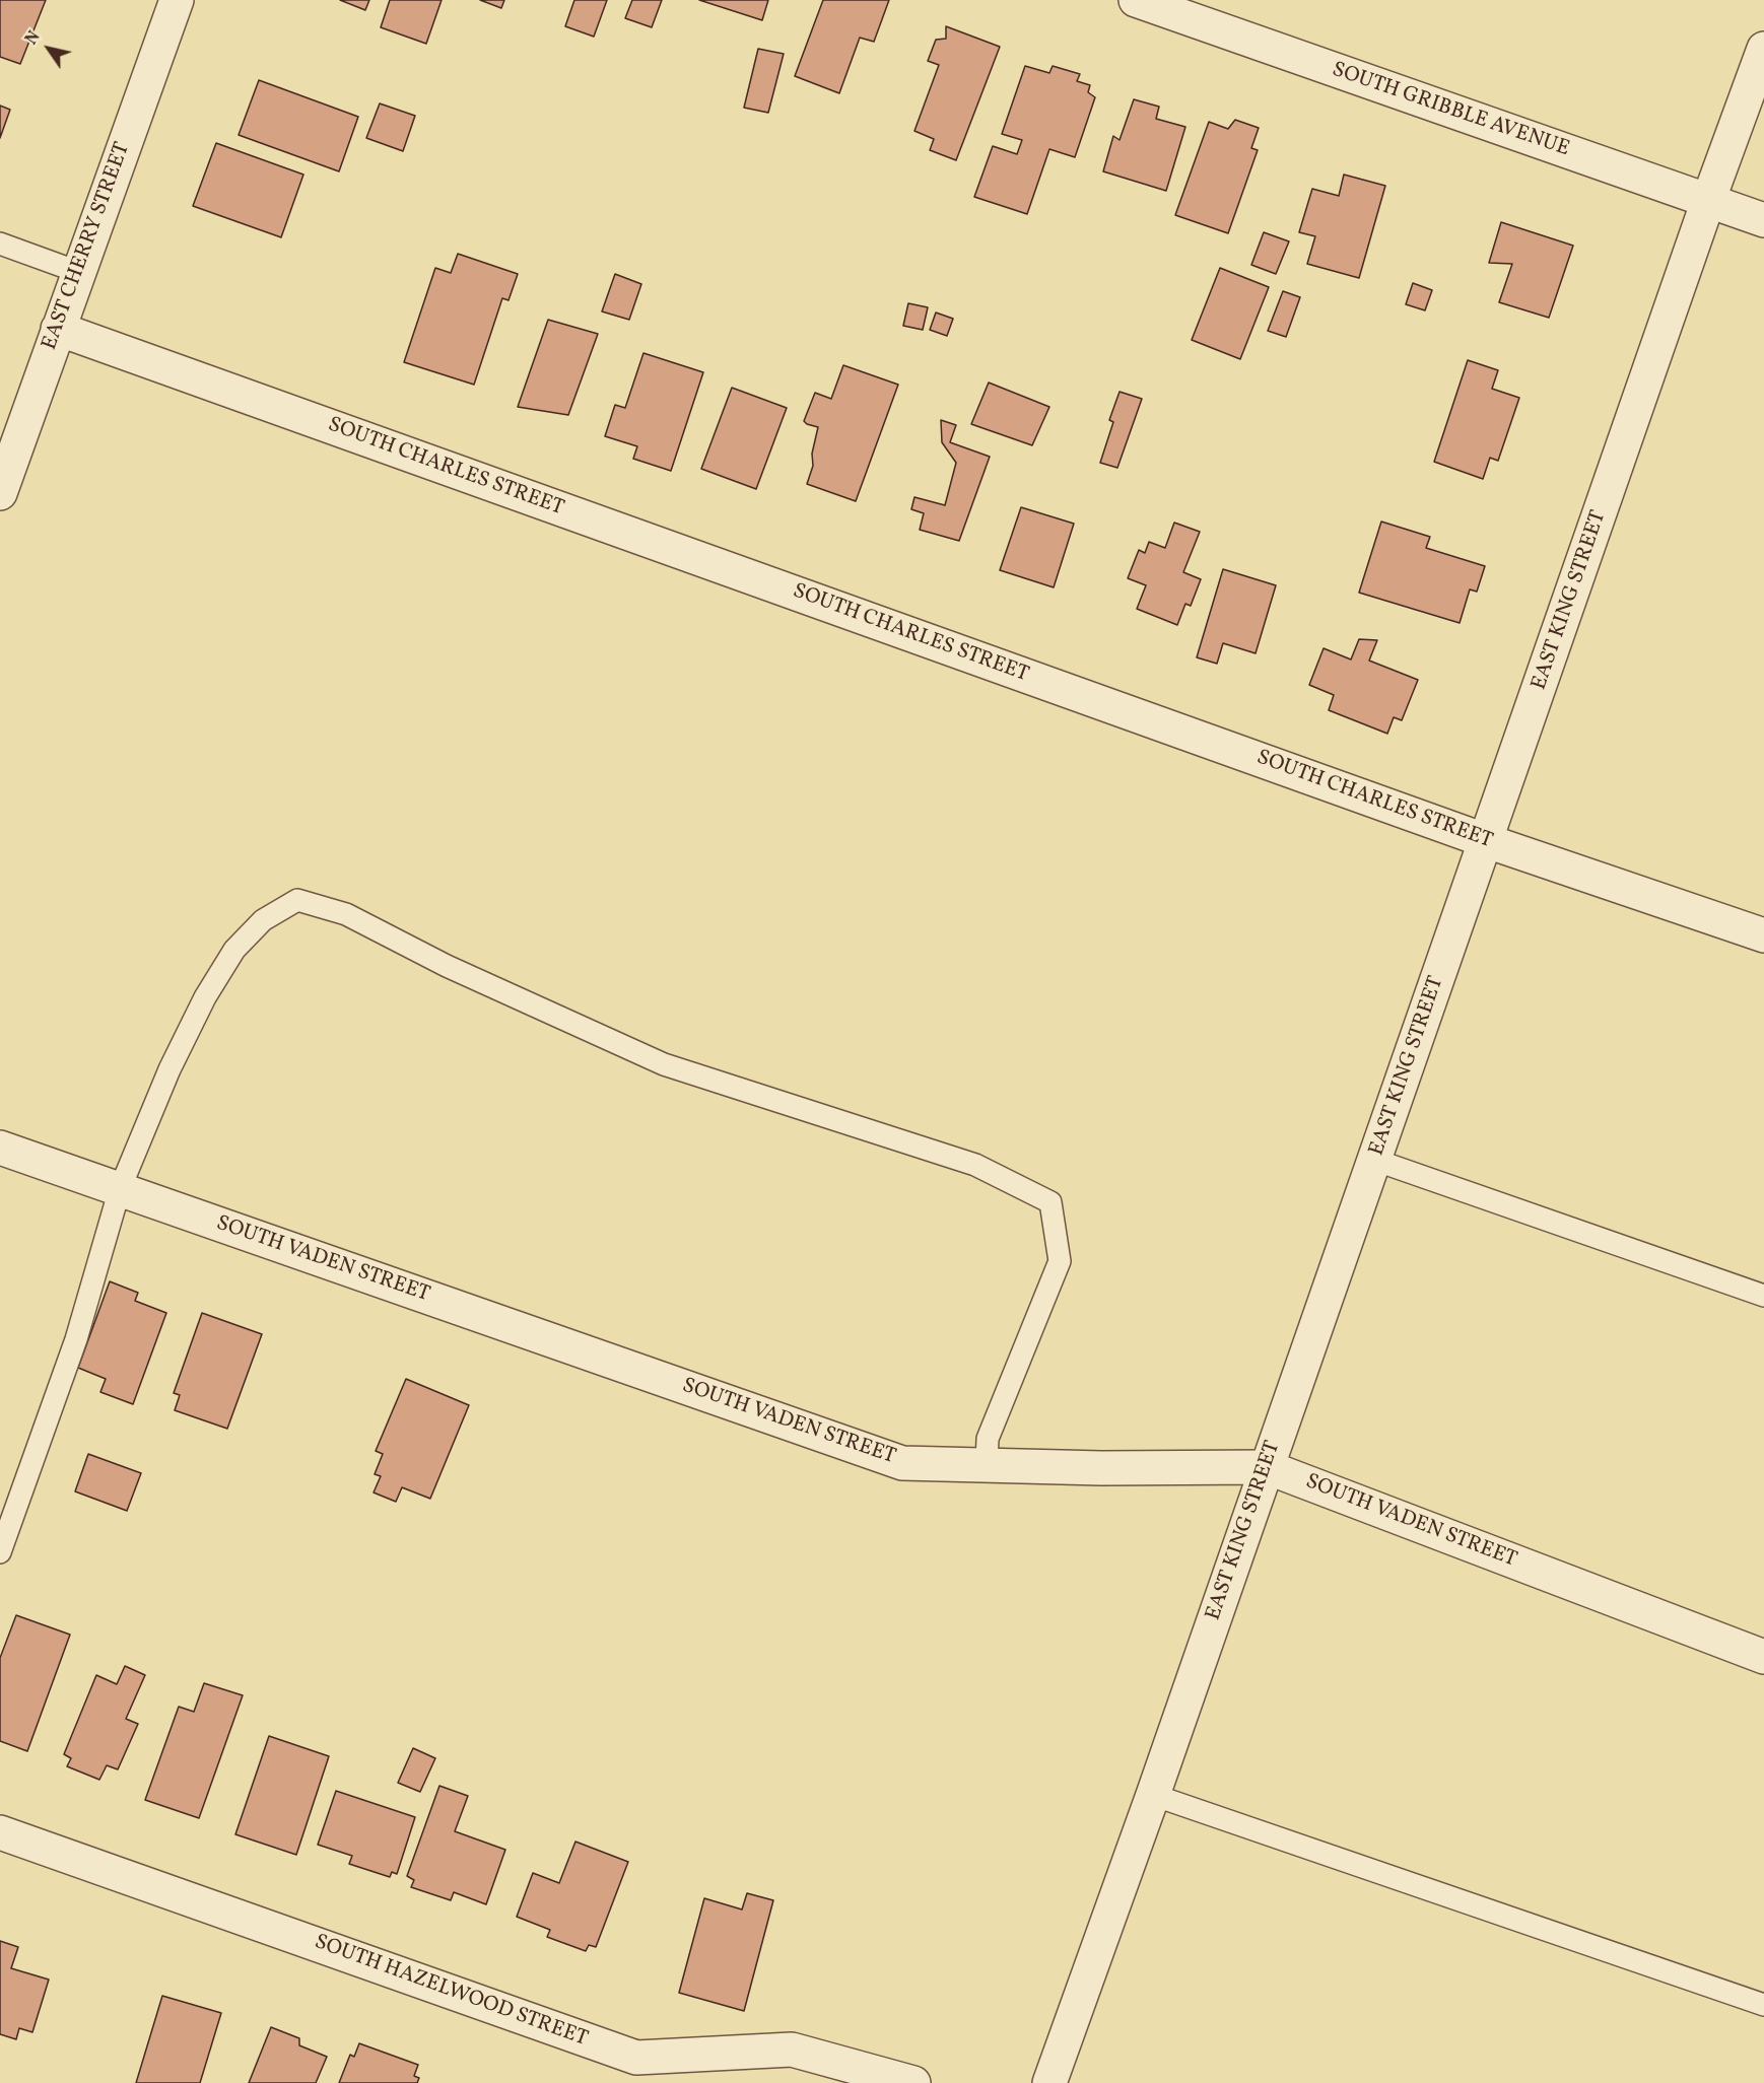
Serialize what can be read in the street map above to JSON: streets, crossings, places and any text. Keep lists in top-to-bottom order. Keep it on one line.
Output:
{"streets":{"street":["SOUTH GRIBBLE AVENUE","EAST CHERRY STREET","SOUTH CHARLES STREET","EAST KING STREET","SOUTH VADEN STREET","SOUTH HAZELWOOD STREET"]},"crossings":[["SOUTH GRIBBLE AVENUE","EAST KING STREET"],["EAST CHERRY STREET","SOUTH CHARLES STREET"],["SOUTH CHARLES STREET","EAST KING STREET"],["EAST KING STREET","SOUTH VADEN STREET"]],"north":"top left"}
